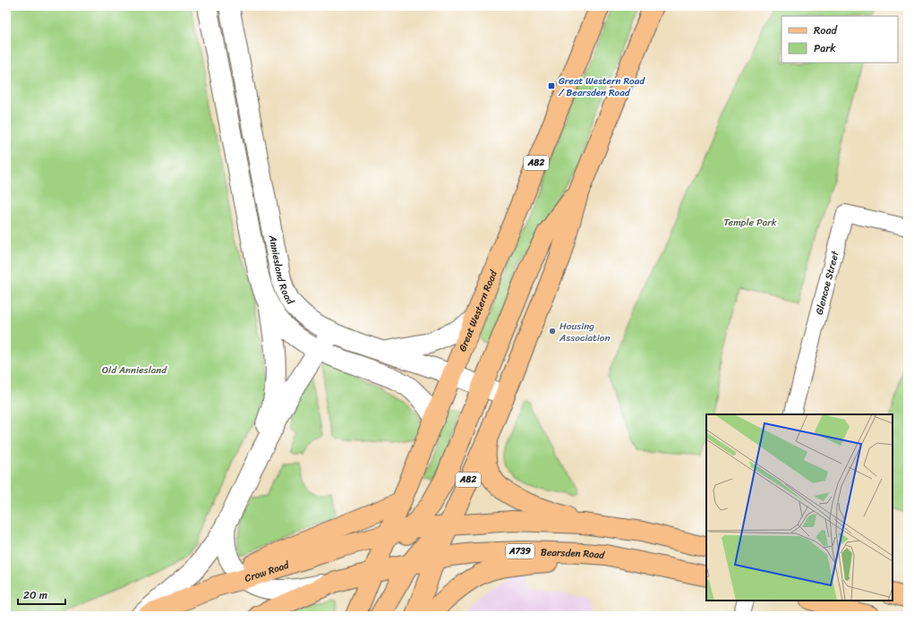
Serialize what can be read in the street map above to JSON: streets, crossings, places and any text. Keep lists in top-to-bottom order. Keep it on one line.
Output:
{"streets":{"main road":["A82","Great Western Road","A739","Bearsden Road","Crow Road"],"street":["Anniesland Road","Glencoe Street"]},"crossings":[["A82","Anniesland Road"],["A82","A739"],["A82","Bearsden Road"],["A82","Crow Road"],["Anniesland Road","Great Western Road"],["Great Western Road","A739"],["Great Western Road","Crow Road"],["A739","Bearsden Road"]],"parks":["Temple Park","Old Anniesland"],"places":{"transit":["Great Western Road / Bearsden Road"],"other":["Housing Association"]},"legend":["Road","Park"],"scale_bar":"20 m"}
